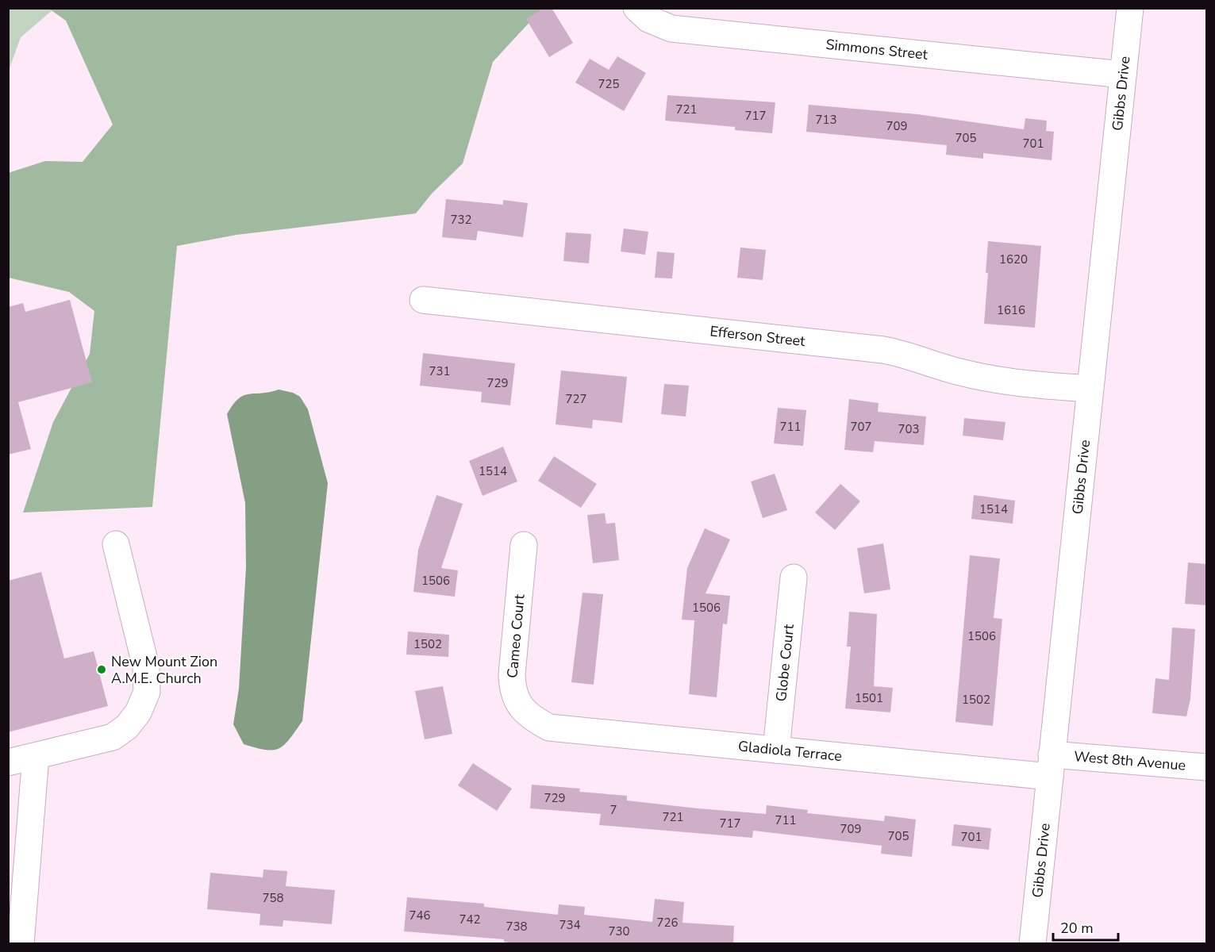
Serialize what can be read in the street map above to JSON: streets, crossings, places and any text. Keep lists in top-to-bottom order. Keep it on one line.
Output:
{"streets":{"street":["Simmons Street","Gibbs Drive","Efferson Street","Cameo Court","Globe Court","Gladiola Terrace","West 8th Avenue"]},"crossings":[["Simmons Street","Gibbs Drive"],["Gibbs Drive","Efferson Street"],["Gibbs Drive","Gladiola Terrace"],["Gibbs Drive","West 8th Avenue"],["Cameo Court","Gladiola Terrace"],["Globe Court","Gladiola Terrace"],["Gladiola Terrace","West 8th Avenue"]],"places":["New Mount Zion A.M.E. Church"],"house_numbers":["725","721","717","713","709","705","701","732","1620","1616","731","729","727","711","707","703","1514","1514","1506","1506","1506","1502","1501","1502","729","7","721","711","717","709","705","701","758","746","742","726","734","738","730"],"scale_bar":"20 m"}
